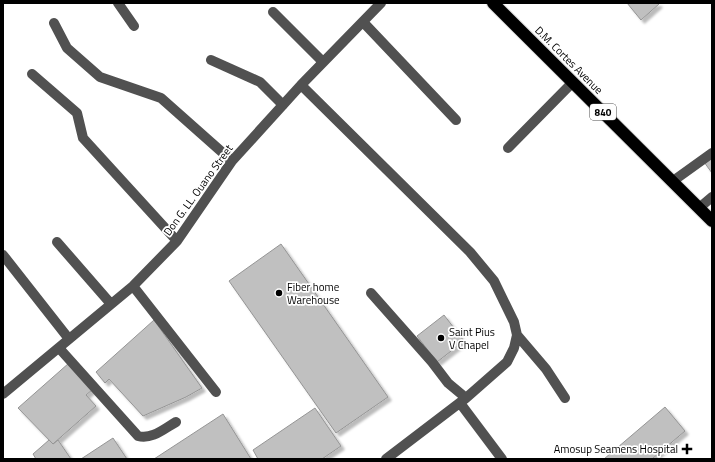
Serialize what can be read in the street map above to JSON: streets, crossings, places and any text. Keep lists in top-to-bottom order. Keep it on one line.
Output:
{"streets":{"highway":["D.M. Cortes Avenue","840"],"street":["Don G. LL. Ouano Street"]},"places":{"other":["Fiber home Warehouse","Saint Pius V Chapel"],"health":["Amosup Seamens Hospital"]}}
